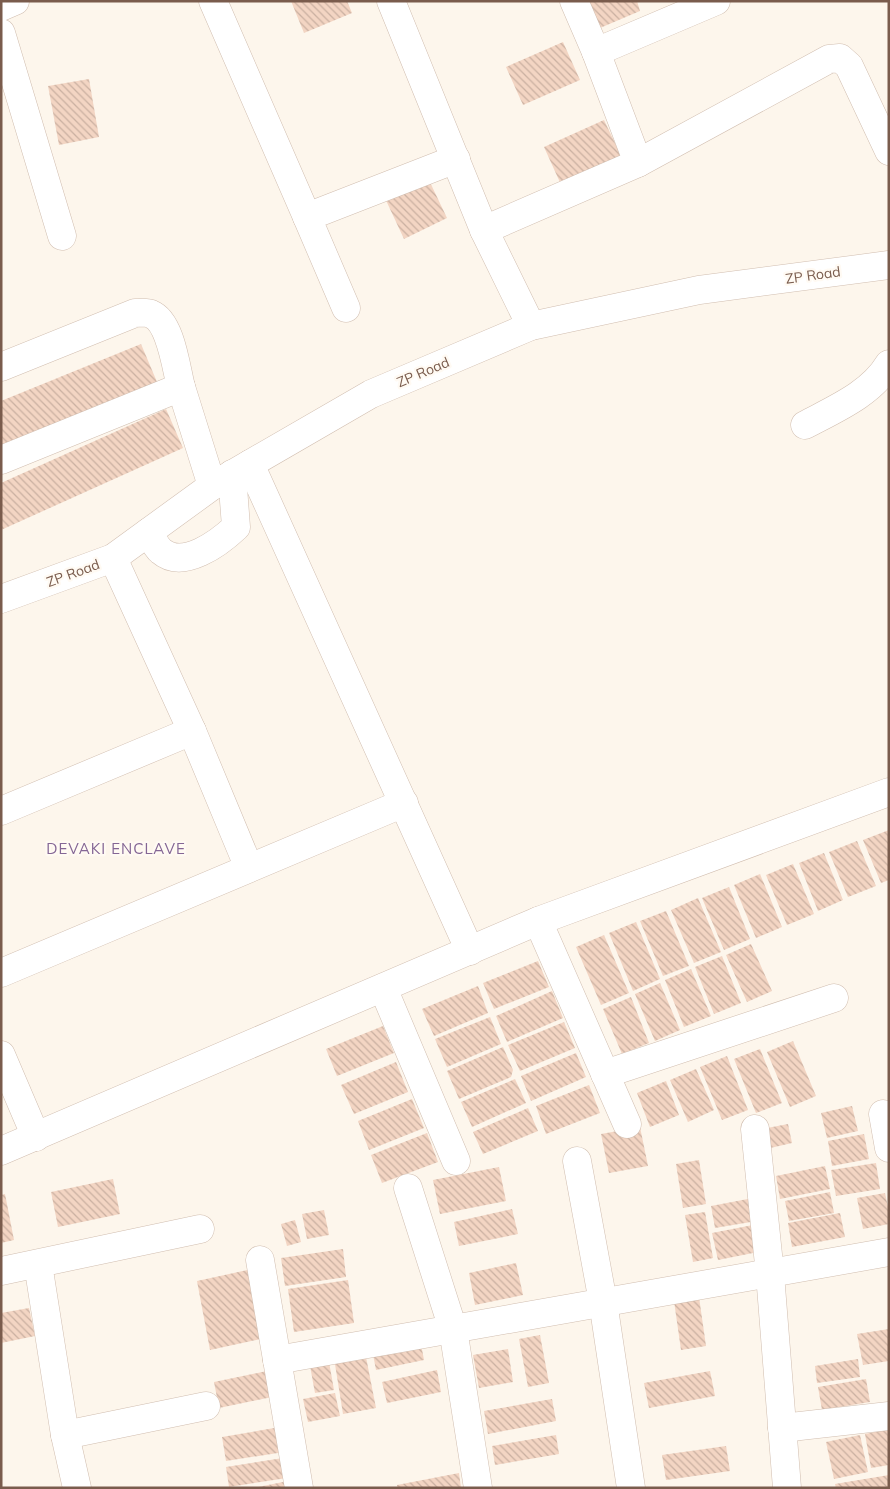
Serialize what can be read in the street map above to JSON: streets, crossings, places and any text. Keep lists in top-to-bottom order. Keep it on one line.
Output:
{"streets":{"street":["ZP Road"]},"districts":["DEVAKI ENCLAVE"]}
